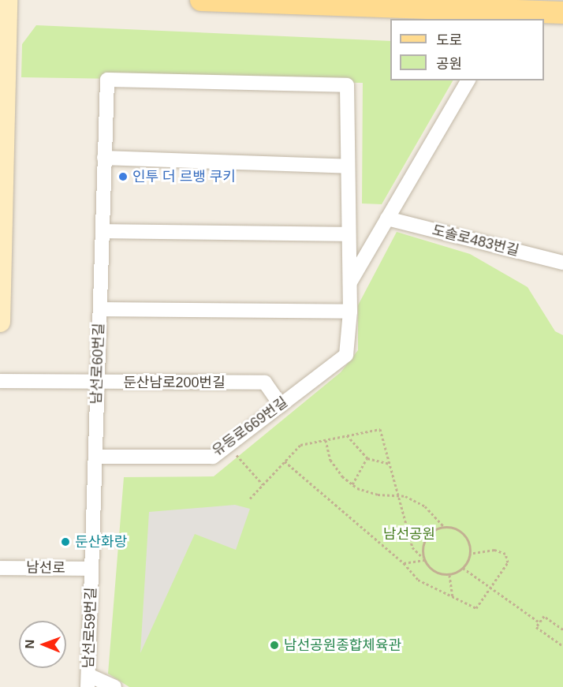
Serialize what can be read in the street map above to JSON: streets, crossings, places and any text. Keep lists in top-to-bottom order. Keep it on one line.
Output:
{"streets":{"street":["도솔로483번길","남선로60번길","둔산남로200번길","유등로669번길","남선로","남선로59번길"]},"crossings":[["남선로60번길","둔산남로200번길"],["남선로60번길","유등로669번길"],["남선로60번길","남선로"],["남선로60번길","남선로59번길"],["둔산남로200번길","유등로669번길"],["남선로","남선로59번길"]],"parks":["남선공원"],"places":["인투 더 르뱅 쿠키","둔산화랑","남선공원종합체육관"],"legend":["도로","공원"],"north":"left"}
